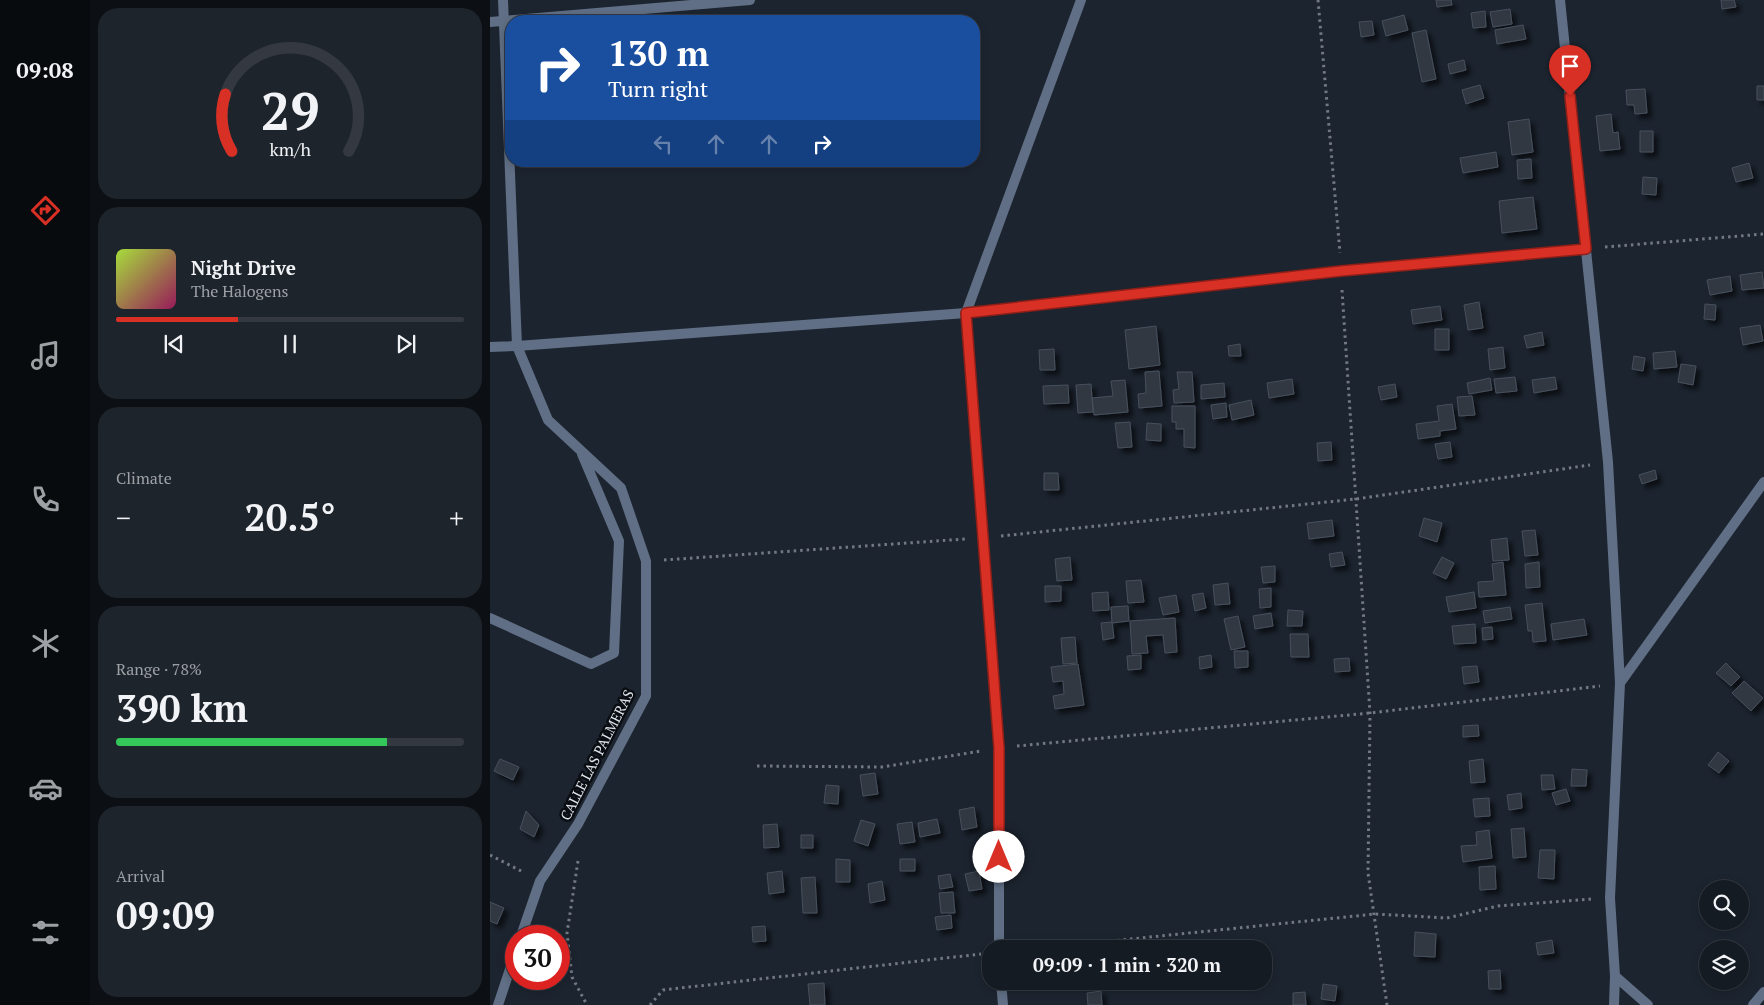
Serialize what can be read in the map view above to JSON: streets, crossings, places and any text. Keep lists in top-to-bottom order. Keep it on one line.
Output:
{"streets":{"street":["CALLE LAS PALMERAS"]},"page":{"tabs":"09:08","turn":["130 m","Turn right"],"song":["Night Drive","The Halogens"],"tile":["Climate",["Range · 78%","390 km"],["Arrival","09:09"]],"heat":["−","20.5°","+"],"limit":"30","trip":"09:09 · 1 min · 320 m","gauge":["29","km/h"]}}
